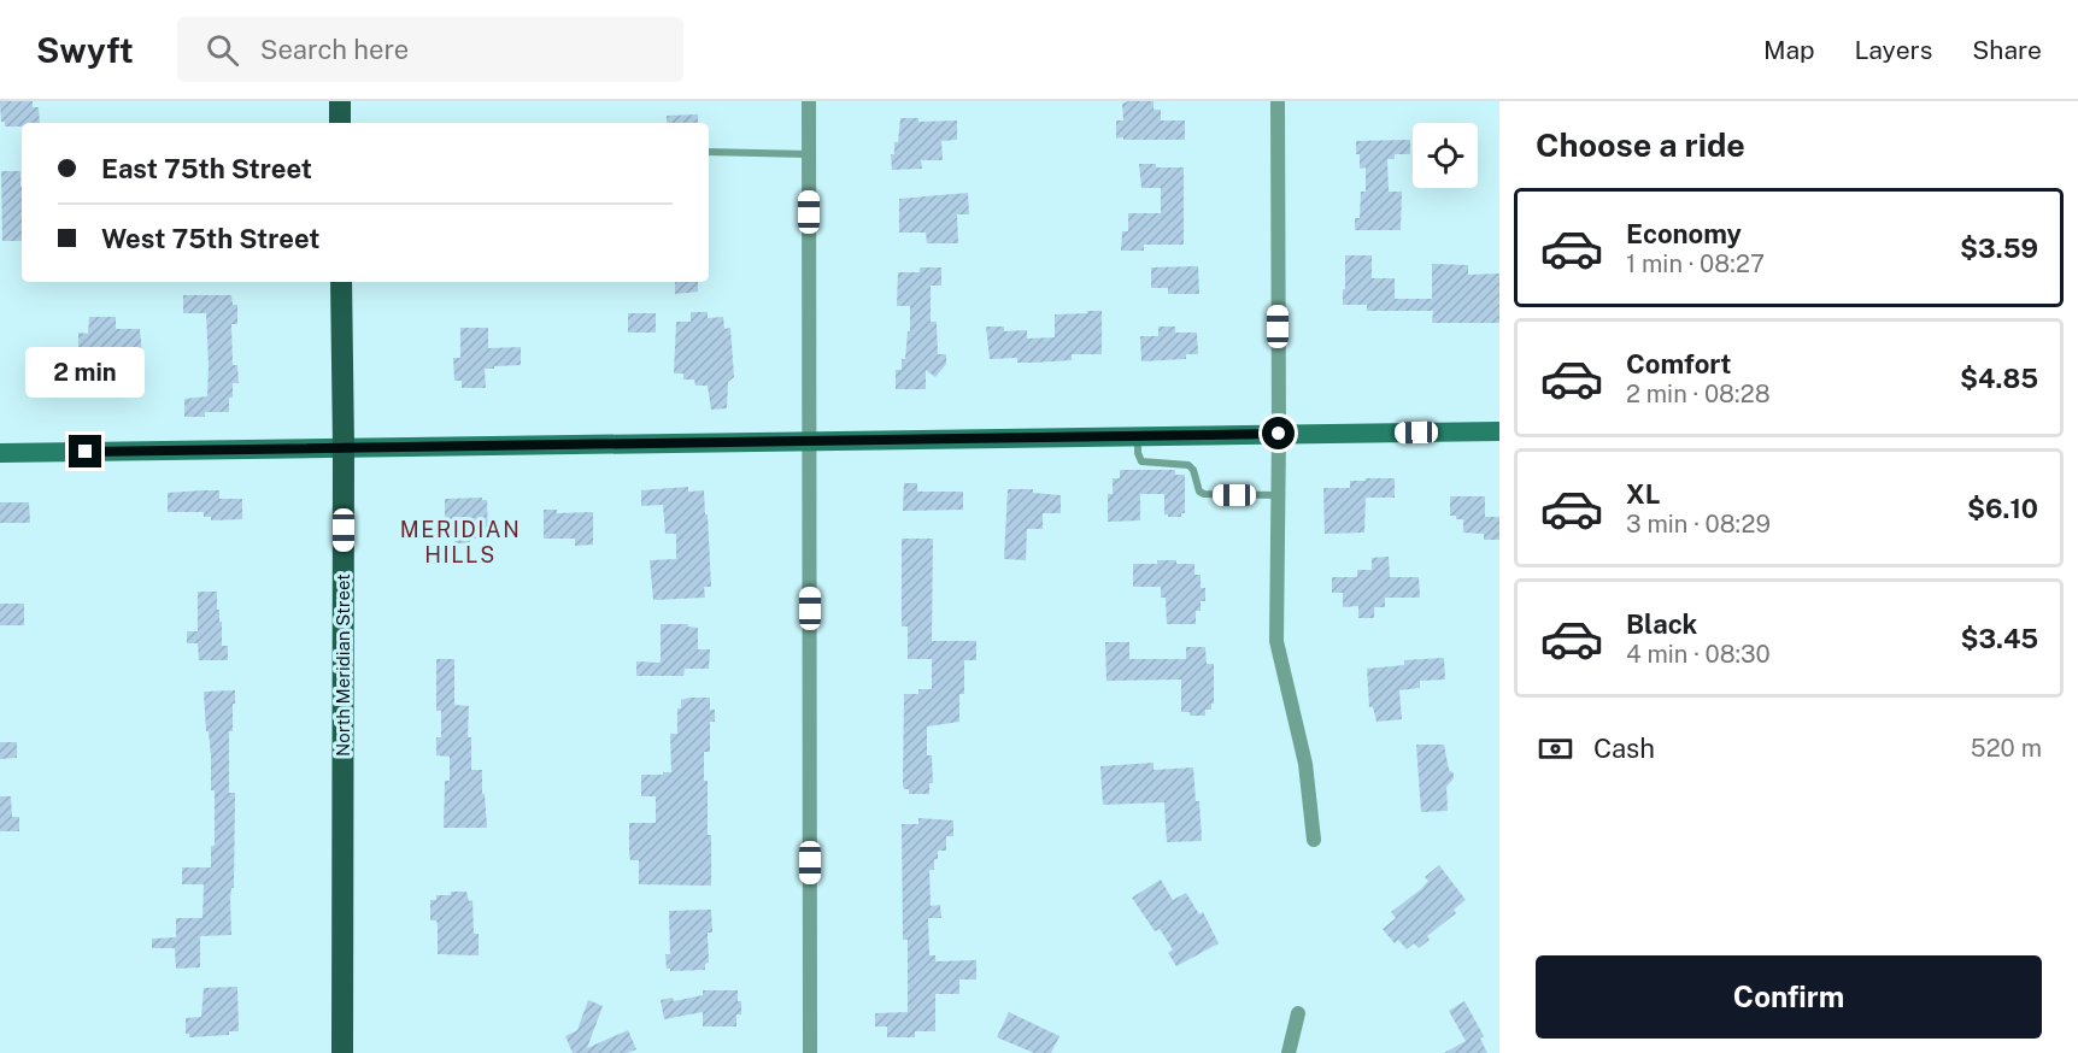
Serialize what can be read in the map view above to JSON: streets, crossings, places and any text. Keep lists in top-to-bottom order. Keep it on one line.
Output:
{"streets":{"main road":["North Meridian Street"]},"districts":["MERIDIAN HILLS"],"page":{"header":"Swyft","search":"Search here","nav":["Map","Layers","Share"],"heading":"Choose a ride","banner":["East 75th Street","West 75th Street"],"list":[{"name":"Economy","note":"1 min · 08:27","value":"$3.59"},{"name":"Comfort","note":"2 min · 08:28","value":"$4.85"},{"name":"XL","note":"3 min · 08:29","value":"$6.10"},{"name":"Black","note":"4 min · 08:30","value":"$3.45"}],"bubble":"2 min","pay":["Cash","520 m"],"buttons":"Confirm"}}
